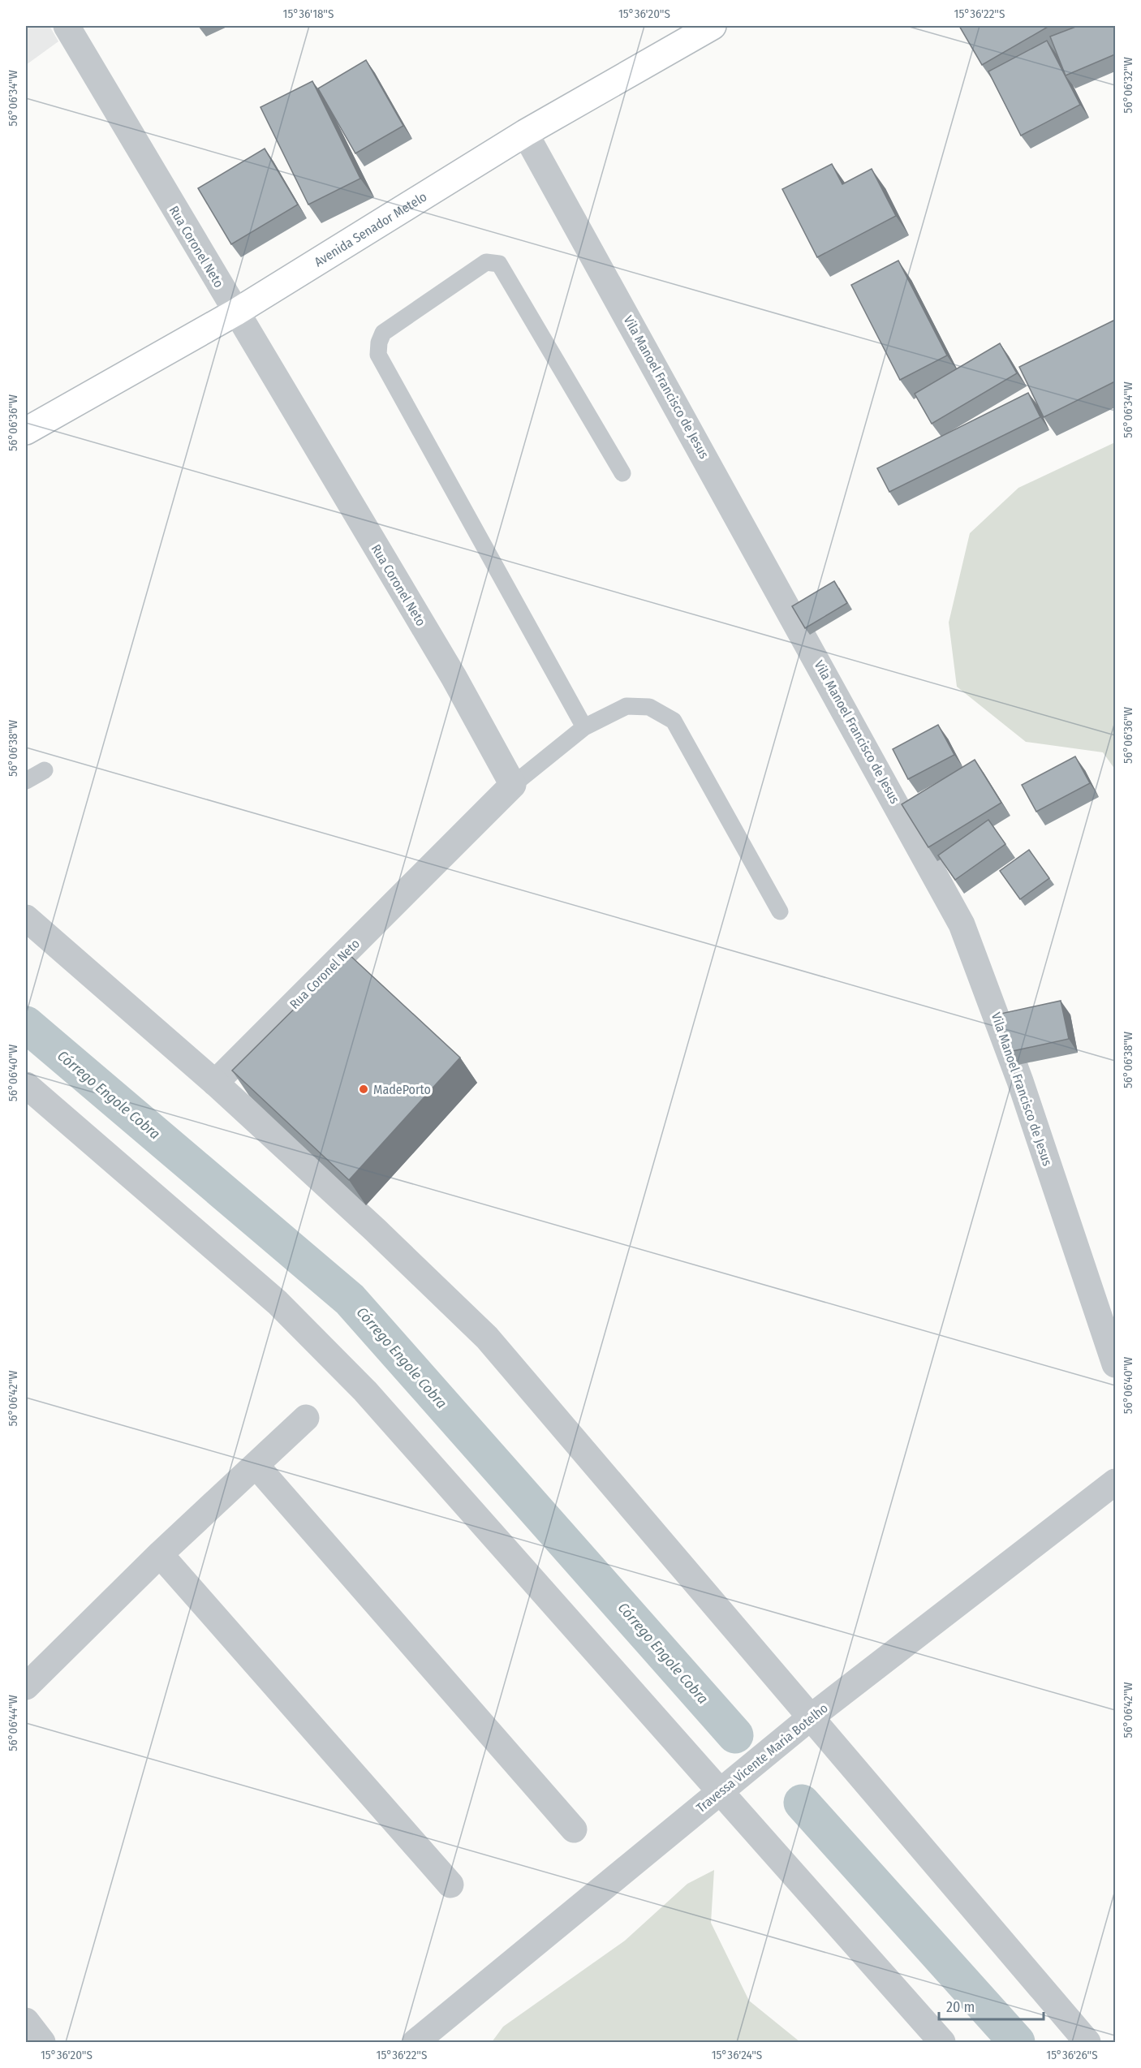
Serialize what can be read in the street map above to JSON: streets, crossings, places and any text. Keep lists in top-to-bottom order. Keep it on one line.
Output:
{"streets":{"main road":["Avenida Senador Metelo"],"street":["Rua Coronel Neto","Vila Manoel Francisco de Jesus","Travessa Vicente Maria Botelho"]},"crossings":[["Avenida Senador Metelo","Rua Coronel Neto"],["Avenida Senador Metelo","Vila Manoel Francisco de Jesus"]],"water":["Córrego Engole Cobra"],"places":["MadePorto"],"scale_bar":"20 m","coordinates":["15°36'18\"S","15°36'20\"S","15°36'22\"S","56°06'32\"W","56°06'34\"W","56°06'36\"W","56°06'38\"W","56°06'40\"W","56°06'42\"W","56°06'44\"W","15°36'24\"S","15°36'26\"S"]}
